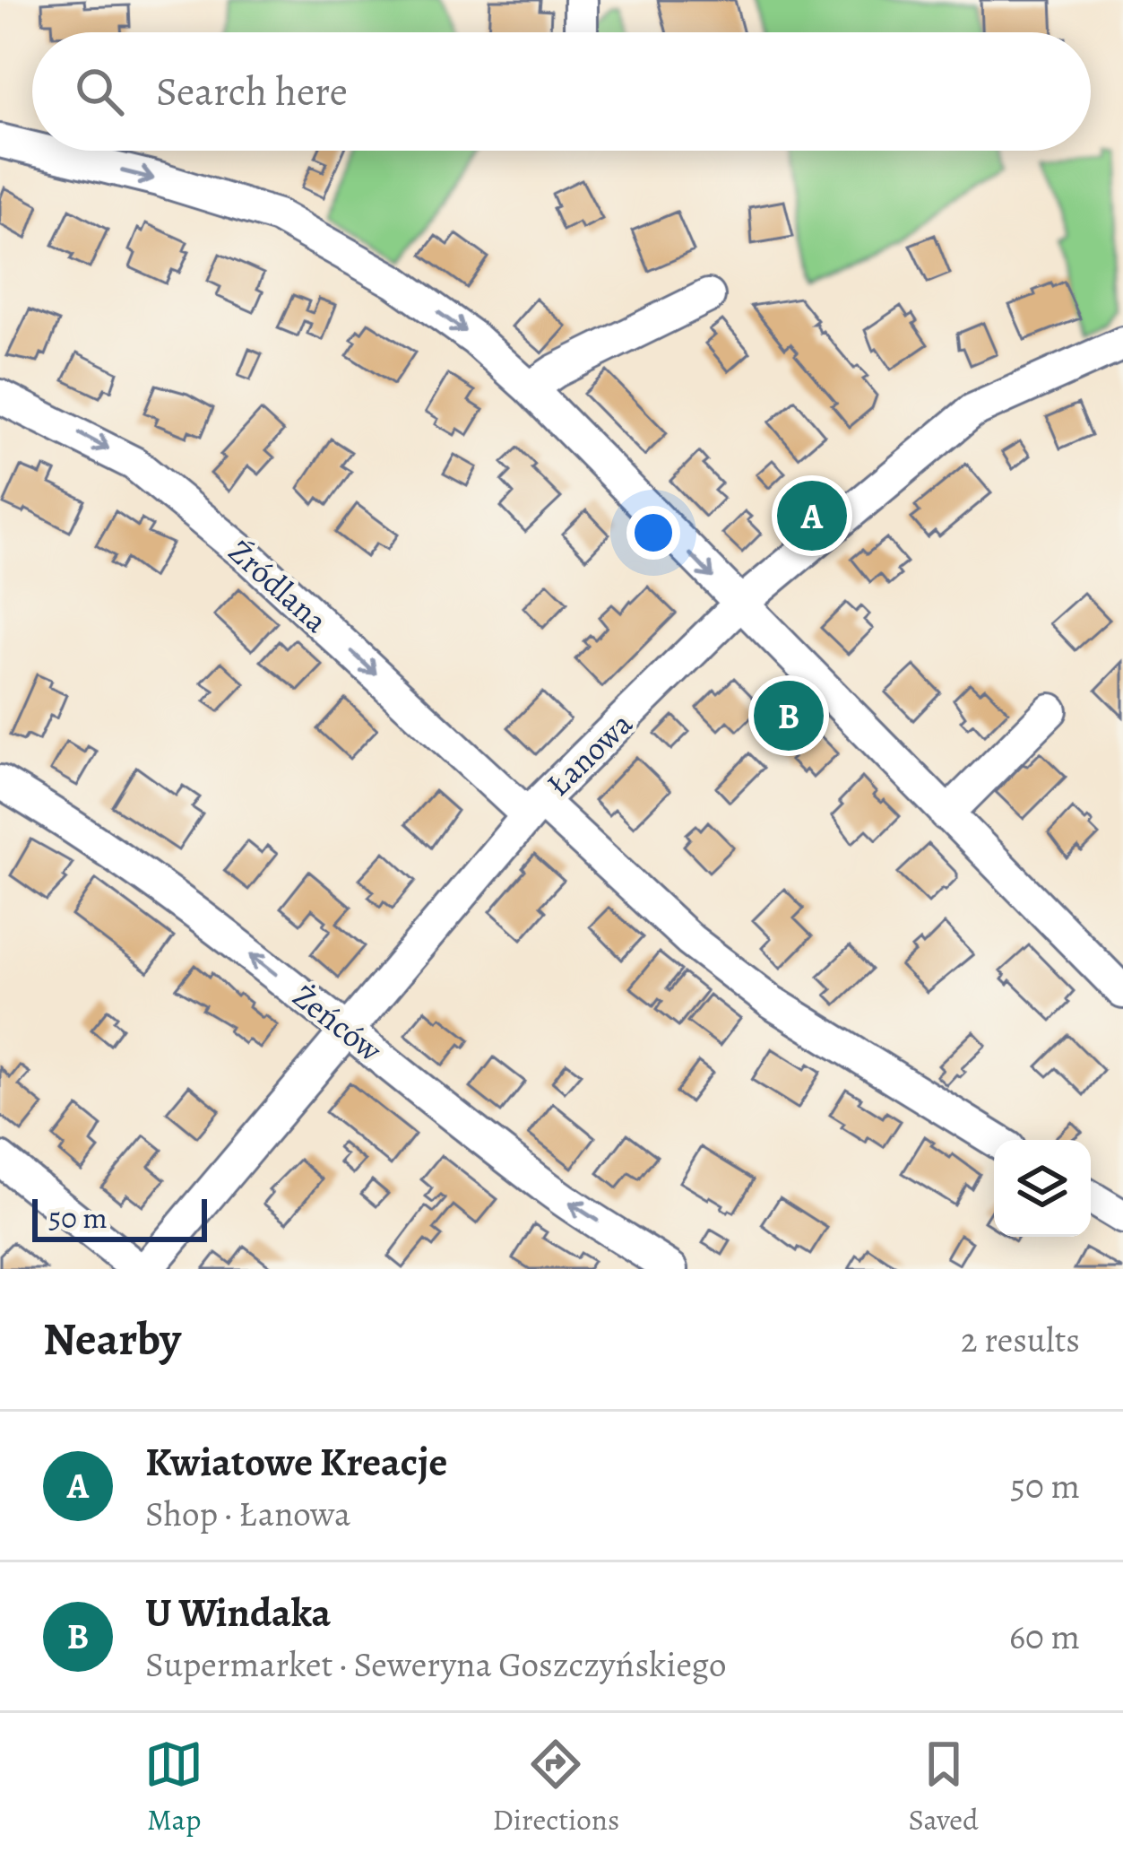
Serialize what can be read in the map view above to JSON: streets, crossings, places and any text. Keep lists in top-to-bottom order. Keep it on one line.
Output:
{"streets":{"street":["Źródlana","Łanowa","Żeńców"]},"crossings":[["Źródlana","Łanowa"],["Łanowa","Żeńców"]],"one_way":["Żeńców"],"scale_bar":"50 m","page":{"search":"Search here","pins":["A","B"],"scale":"50 m","heading":["Nearby","2 results"],"list":[{"mark":"A","name":"Kwiatowe Kreacje","note":"Shop · Łanowa","value":"50 m"},{"mark":"B","name":"U Windaka","note":"Supermarket · Seweryna Goszczyńskiego","value":"60 m"}],"nav":["Map","Directions","Saved"]}}
